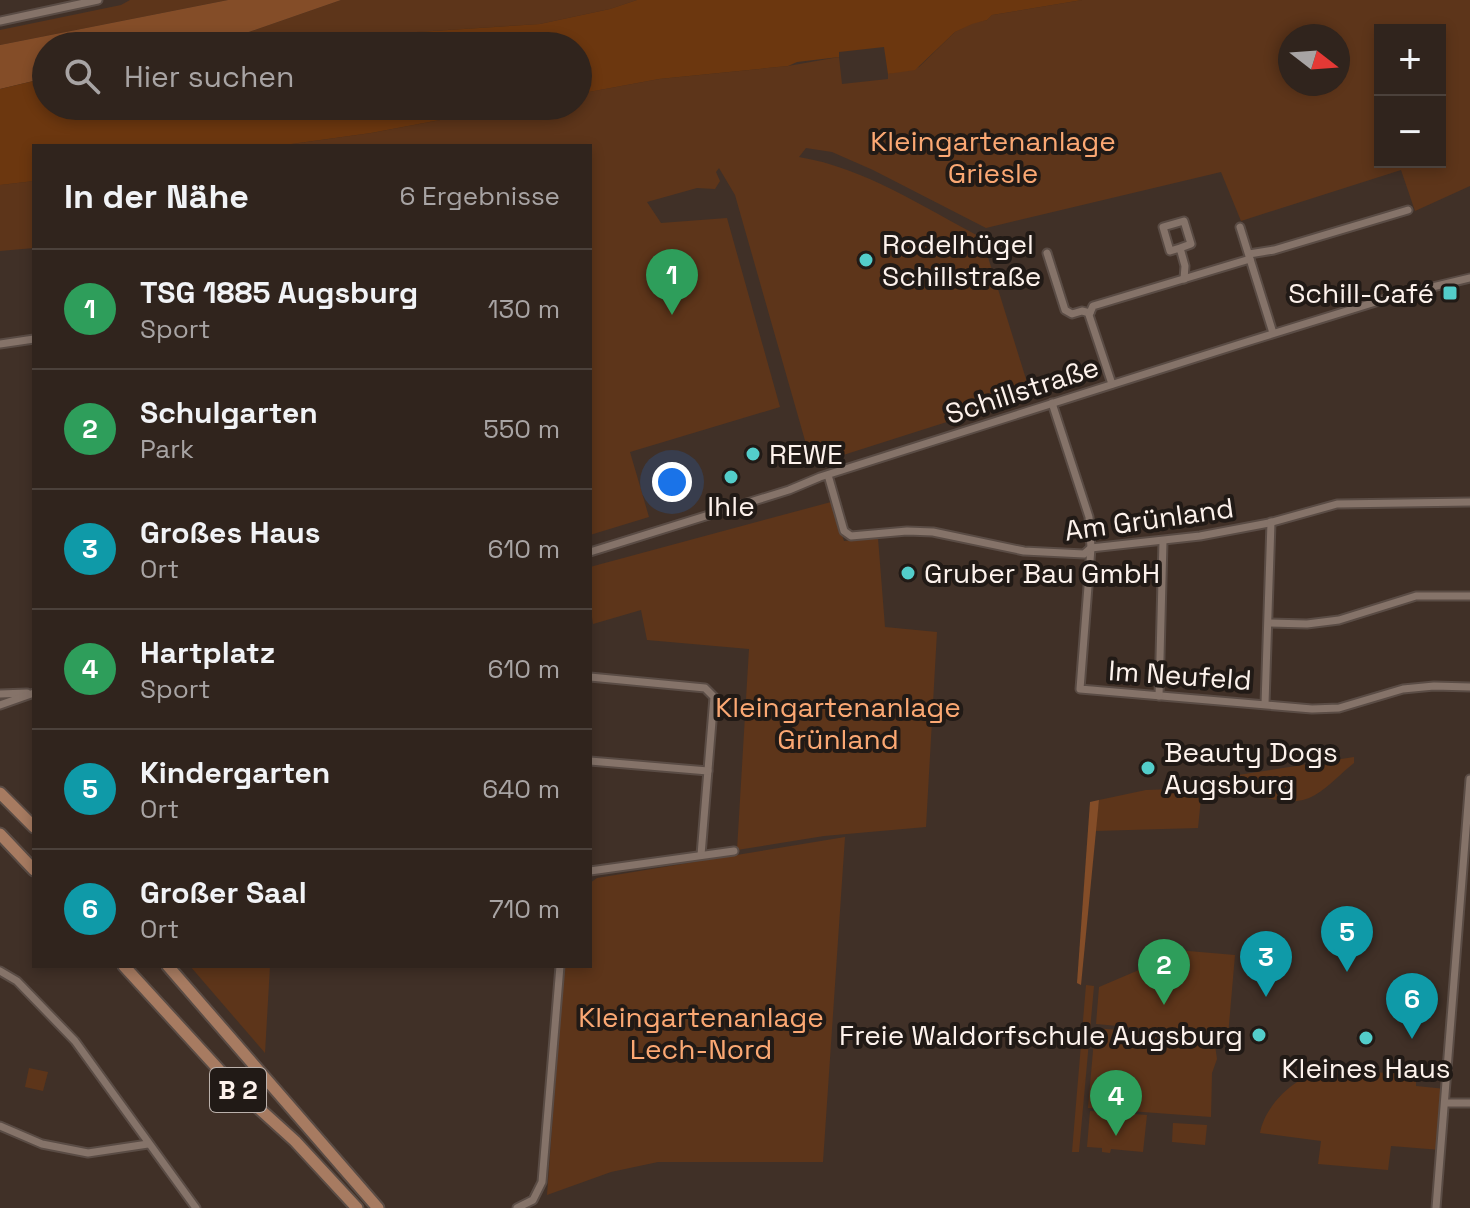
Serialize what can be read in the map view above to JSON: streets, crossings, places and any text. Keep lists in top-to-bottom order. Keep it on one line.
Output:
{"streets":{"main road":["B 2"],"street":["Schillstraße","Am Grünland","Im Neufeld"]},"crossings":[["Schillstraße","Am Grünland"],["Schillstraße","Im Neufeld"],["Am Grünland","Im Neufeld"]],"parks":["Kleingartenanlage Griesle","Kleingartenanlage Grünland","Kleingartenanlage Lech-Nord"],"places":{"other":["Rodelhügel Schillstraße","REWE","Ihle","Gruber Bau GmbH","Beauty Dogs Augsburg","Freie Waldorfschule Augsburg","Kleines Haus"],"transit":["Schill-Café"]},"north":"right","page":{"map_buttons":["+","−"],"search":"Hier suchen","heading":["In der Nähe","6 Ergebnisse"],"list":[{"mark":"1","name":"TSG 1885 Augsburg","note":"Sport","value":"130 m"},{"mark":"2","name":"Schulgarten","note":"Park","value":"550 m"},{"mark":"3","name":"Großes Haus","note":"Ort","value":"610 m"},{"mark":"4","name":"Hartplatz","note":"Sport","value":"610 m"},{"mark":"5","name":"Kindergarten","note":"Ort","value":"640 m"},{"mark":"6","name":"Großer Saal","note":"Ort","value":"710 m"}],"pins":["1","5","3","2","6","4"]}}
